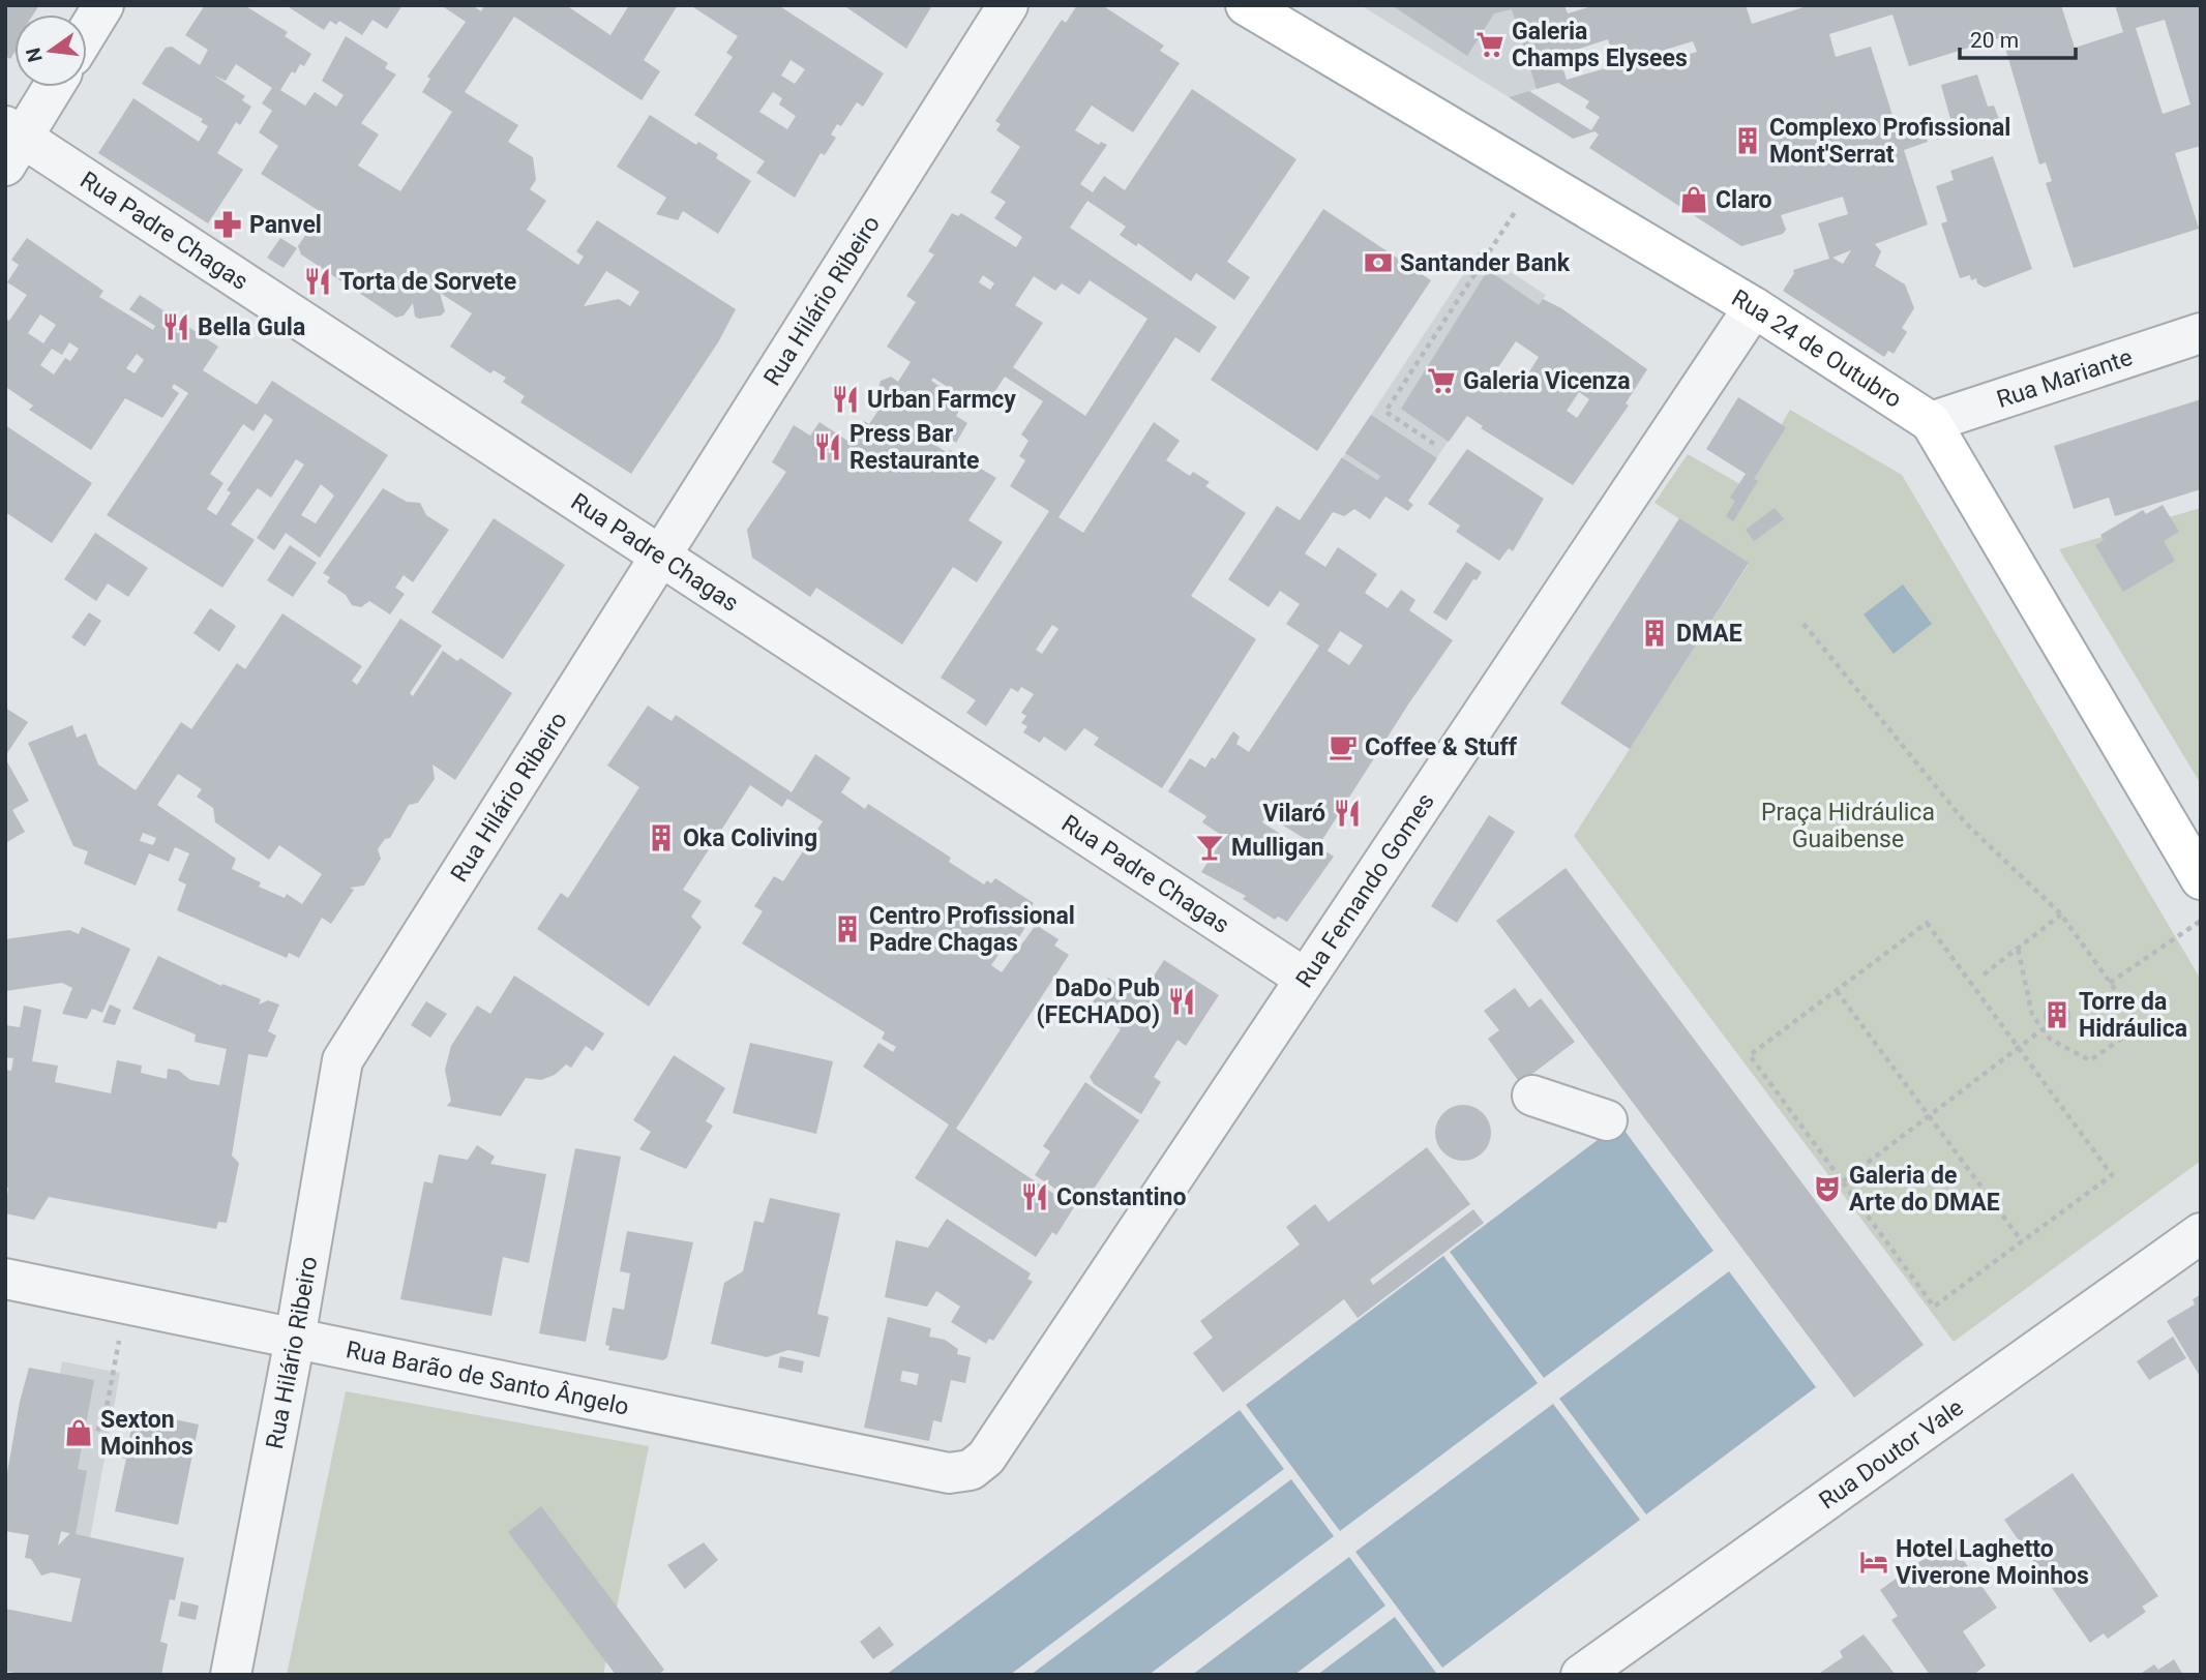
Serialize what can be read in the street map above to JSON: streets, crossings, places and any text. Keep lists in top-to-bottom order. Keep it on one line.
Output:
{"streets":{"main road":["Rua 24 de Outubro"],"street":["Rua Padre Chagas","Rua Hilário Ribeiro","Rua Mariante","Rua Fernando Gomes","Rua Barão de Santo Ângelo","Rua Doutor Vale"]},"crossings":[["Rua Padre Chagas","Rua Hilário Ribeiro"],["Rua Padre Chagas","Rua Fernando Gomes"],["Rua Hilário Ribeiro","Rua Barão de Santo Ângelo"],["Rua 24 de Outubro","Rua Mariante"],["Rua 24 de Outubro","Rua Fernando Gomes"],["Rua Fernando Gomes","Rua Barão de Santo Ângelo"]],"parks":["Praça Hidráulica Guaibense"],"places":{"supermarket":["Galeria Champs Elysees","Galeria Vicenza"],"building":["Complexo Profissional Mont'Serrat","DMAE","Oka Coliving","Centro Profissional Padre Chagas","Torre da Hidráulica"],"shop":["Claro","Sexton Moinhos"],"pharmacy":["Panvel"],"bank":["Santander Bank"],"restaurant":["Torta de Sorvete","Bella Gula","Urban Farmcy","Press Bar Restaurante","Vilaró","DaDo Pub (FECHADO)","Constantino"],"cafe":["Coffee & Stuff"],"bar":["Mulligan"],"theatre":["Galeria de Arte do DMAE"],"hotel":["Hotel Laghetto Viverone Moinhos"]},"scale_bar":"20 m","north":"left"}
